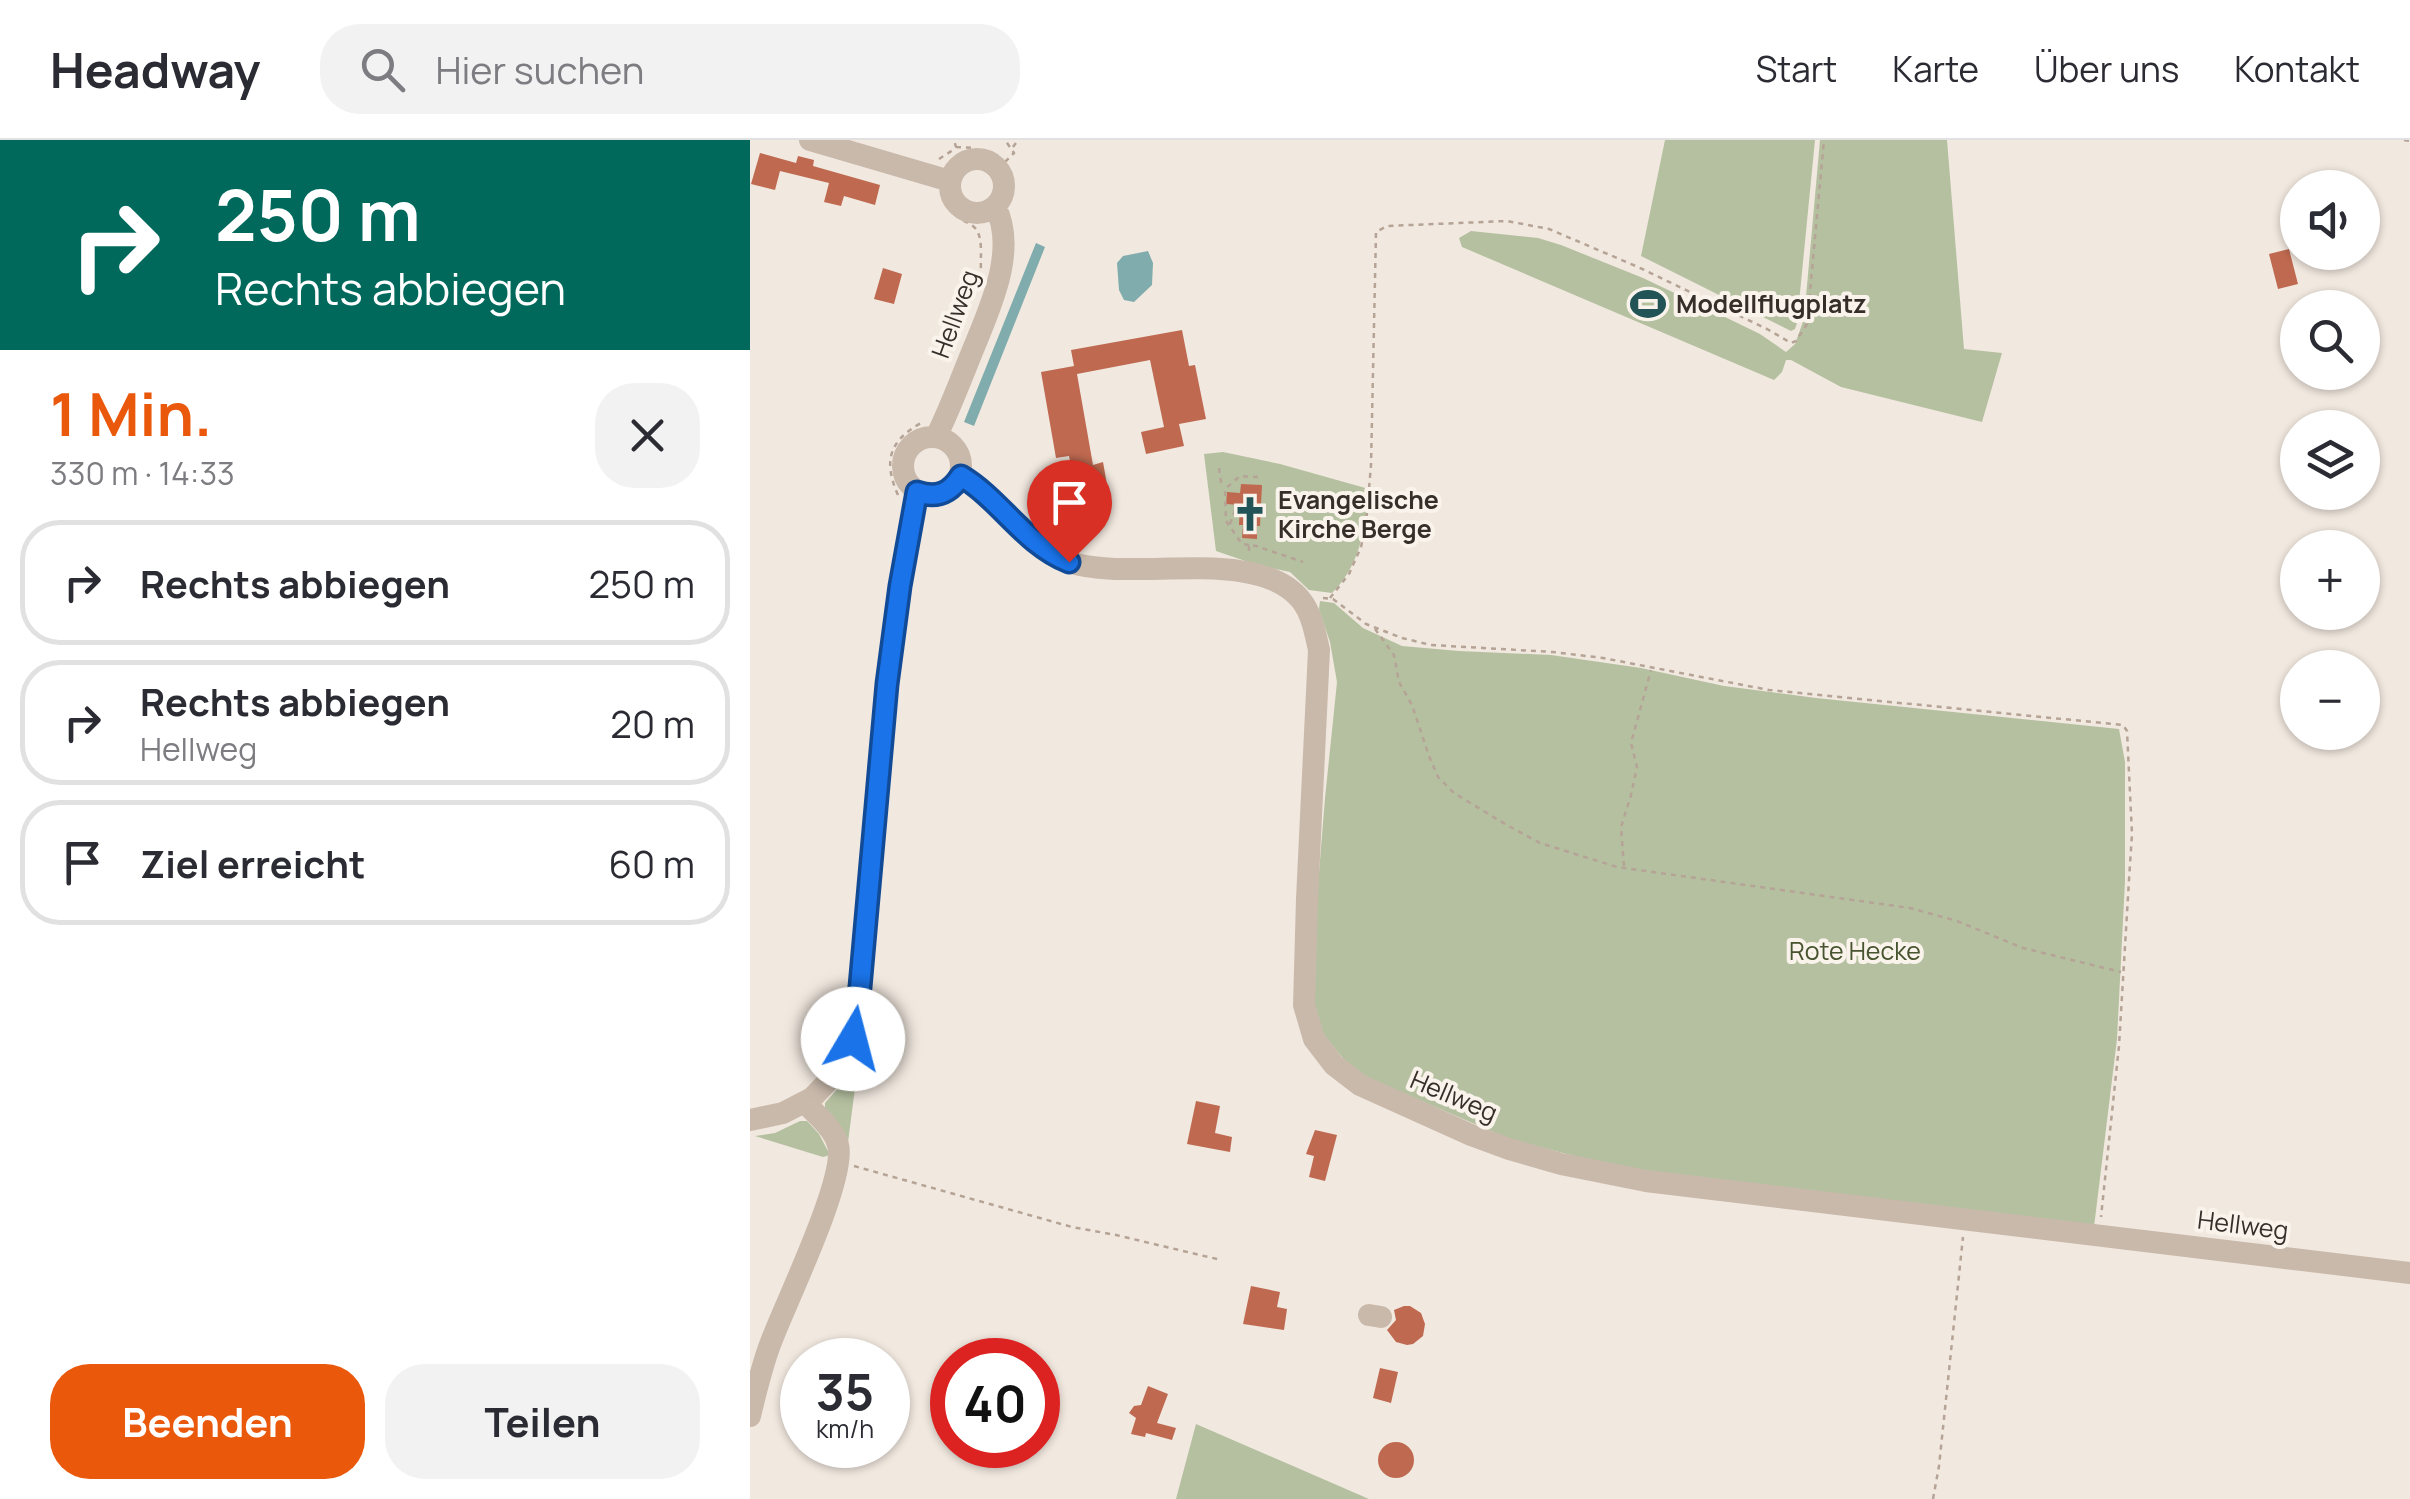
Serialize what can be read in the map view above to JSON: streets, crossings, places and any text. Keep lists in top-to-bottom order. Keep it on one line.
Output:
{"streets":{"street":["Hellweg"]},"parks":["Rote Hecke"],"places":{"sports":["Modellflugplatz"],"church":["Evangelische Kirche Berge"]},"page":{"header":"Headway","search":"Hier suchen","nav":["Start","Karte","Über uns","Kontakt"],"turn":["250 m","Rechts abbiegen"],"map_buttons":["+","−"],"heading":["1 Min.","330 m · 14:33"],"list":[{"name":"Rechts abbiegen","value":"250 m"},{"name":"Rechts abbiegen","note":"Hellweg","value":"20 m"},{"name":"Ziel erreicht","value":"60 m"}],"speed":"35 km/h","limit":"40","buttons":["Beenden","Teilen"]}}
